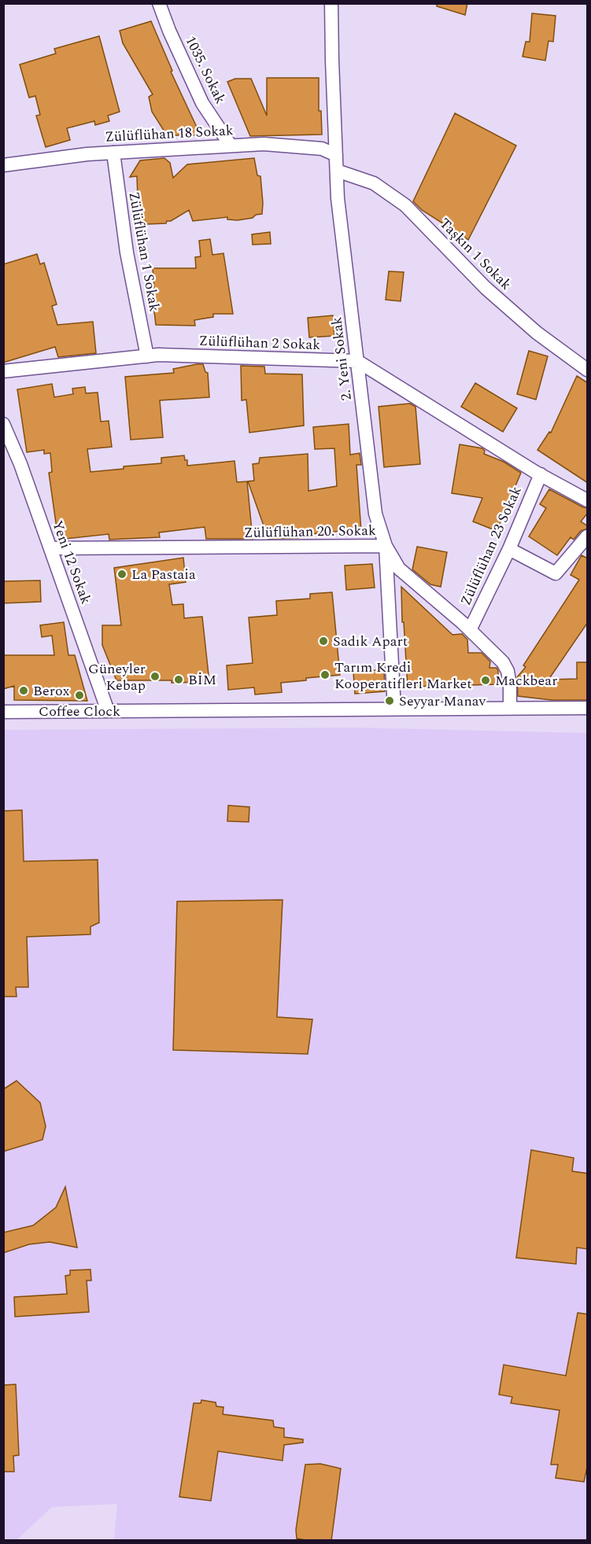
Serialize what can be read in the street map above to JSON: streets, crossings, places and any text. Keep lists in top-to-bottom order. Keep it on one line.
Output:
{"streets":{"street":["1035. Sokak","Zülüflühan 18 Sokak","Zülüflühan 1 Sokak","Taşkın 1 Sokak","Zülüflühan 2 Sokak","2. Yeni Sokak","Zülüflühan 20. Sokak","Zülüflühan 23 Sokak","Yeni 12 Sokak"]},"crossings":[["1035. Sokak","Zülüflühan 18 Sokak"],["Zülüflühan 18 Sokak","Zülüflühan 1 Sokak"],["Zülüflühan 18 Sokak","2. Yeni Sokak"],["Zülüflühan 1 Sokak","Zülüflühan 2 Sokak"],["Taşkın 1 Sokak","2. Yeni Sokak"],["Zülüflühan 2 Sokak","2. Yeni Sokak"],["Zülüflühan 2 Sokak","Zülüflühan 23 Sokak"],["2. Yeni Sokak","Zülüflühan 20. Sokak"],["Zülüflühan 20. Sokak","Zülüflühan 23 Sokak"],["Zülüflühan 20. Sokak","Yeni 12 Sokak"]],"places":["La Pastaia","Sadık Apart","Tarım Kredi Kooperatifleri Market","Güneyler Kebap","BİM","Mackbear","Berox","Coffee Clock","Seyyar Manav"]}
